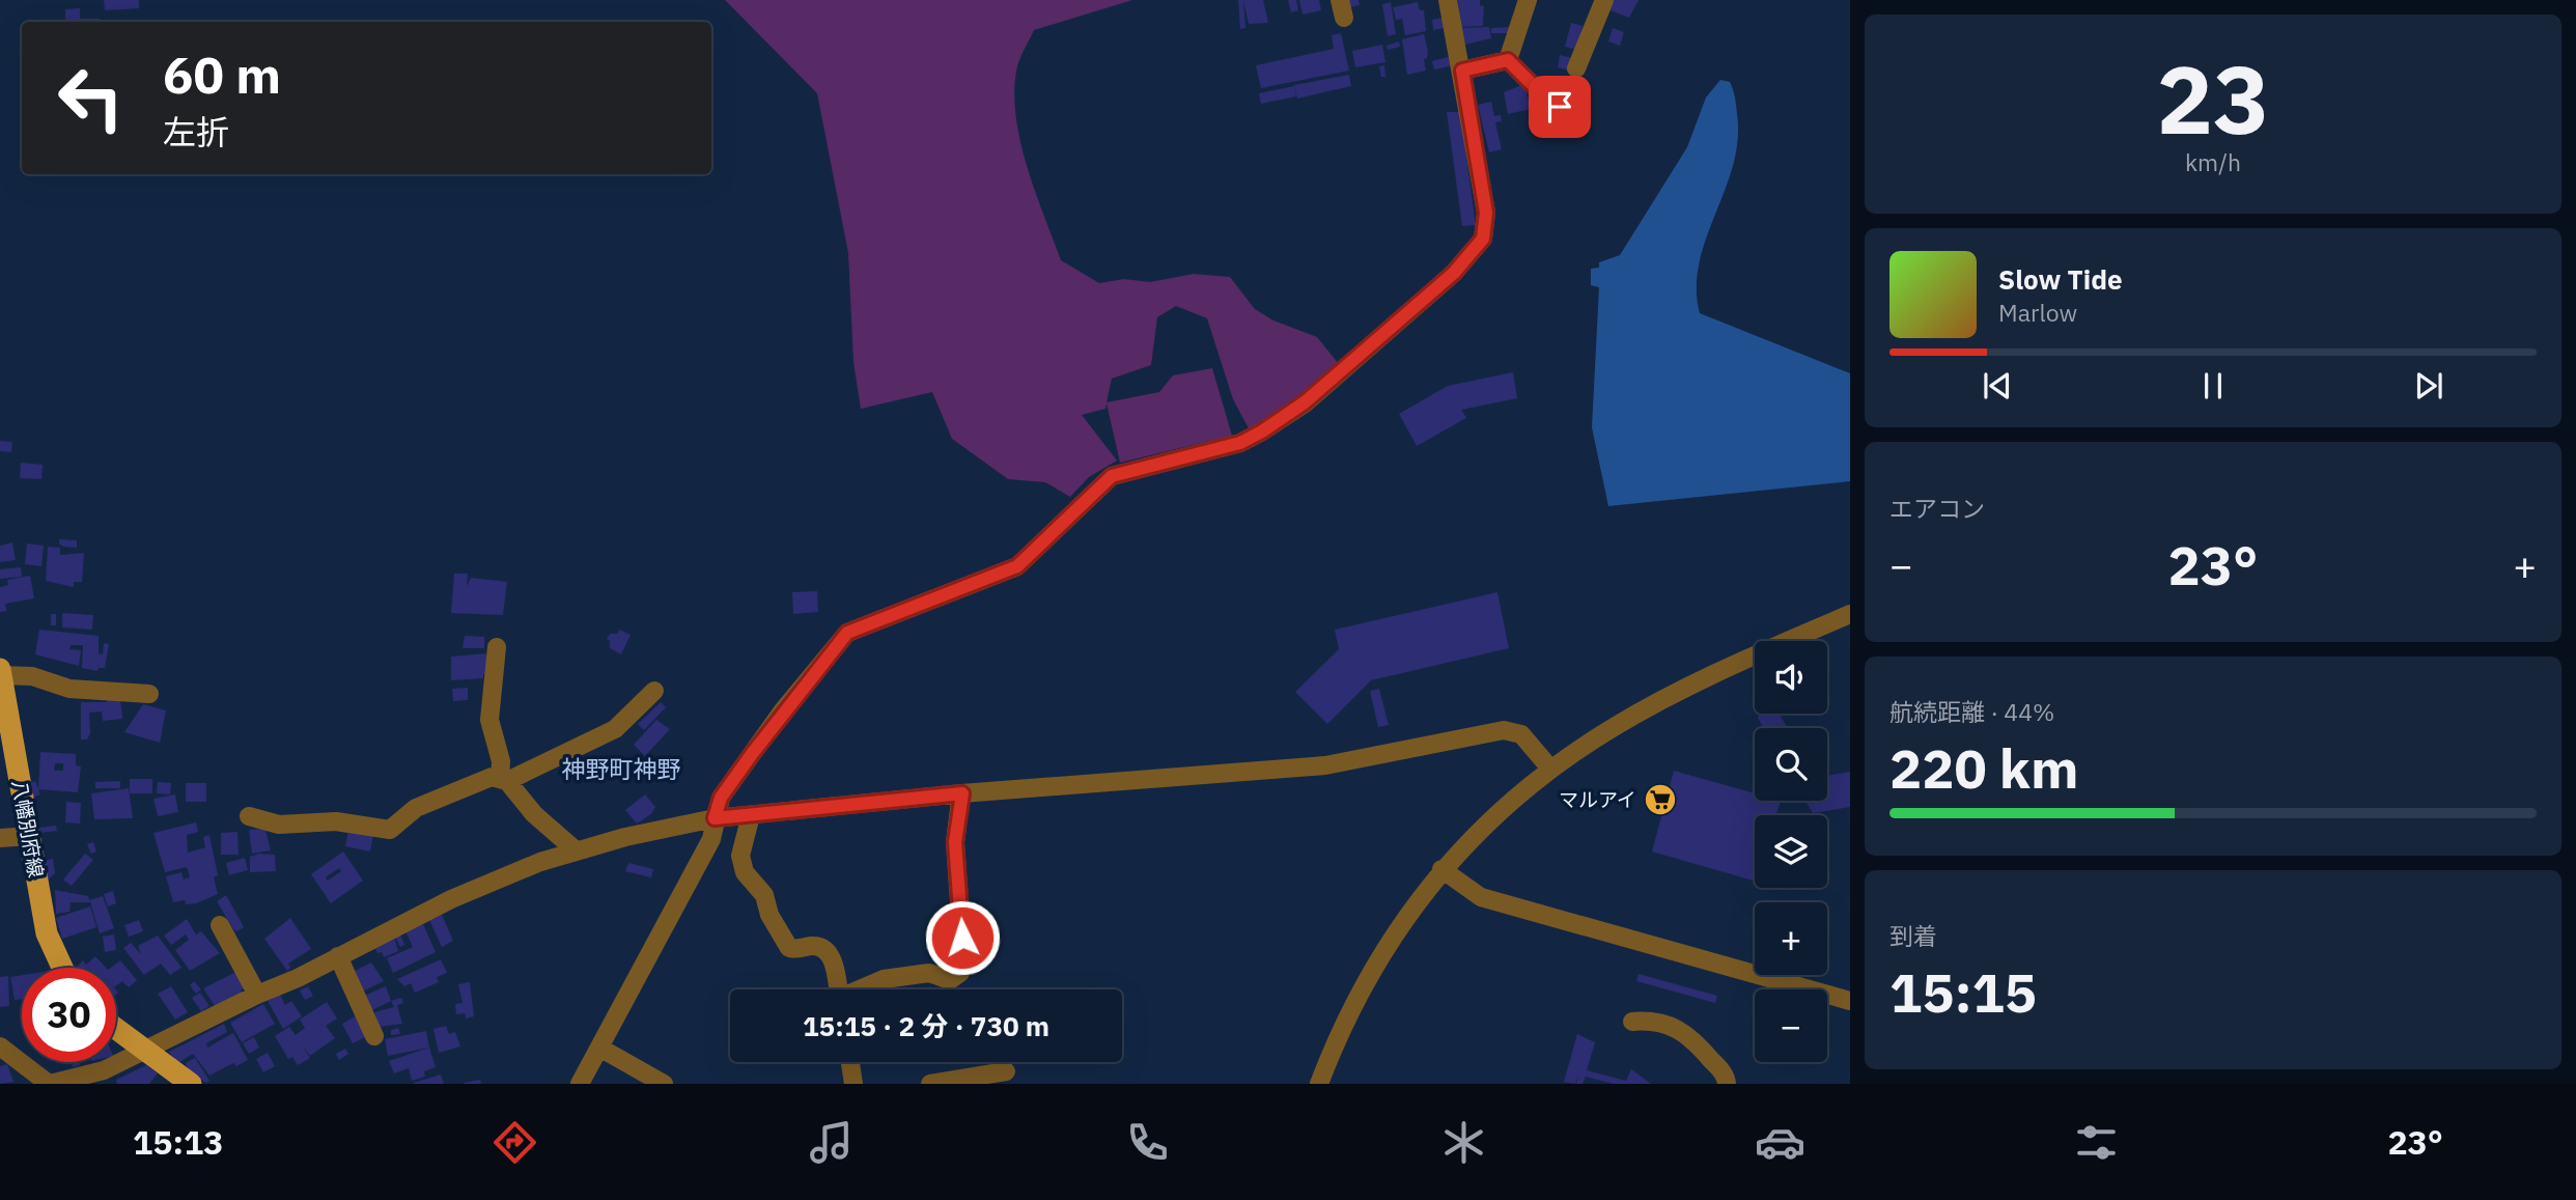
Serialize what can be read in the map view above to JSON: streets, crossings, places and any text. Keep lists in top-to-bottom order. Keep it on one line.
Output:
{"streets":{"main road":["八幡別府線"]},"districts":["神野町神野"],"places":{"supermarket":["マルアイ"]},"page":{"tile":[["23","km/h"],"エアコン",["航続距離 · 44%","220 km"],["到着","15:15"]],"turn":["60 m","左折"],"song":["Slow Tide","Marlow"],"heat":["−","23°","+"],"map_buttons":["+","−"],"limit":"30","trip":"15:15 · 2 分 · 730 m","tabs":["15:13","23°"]}}
